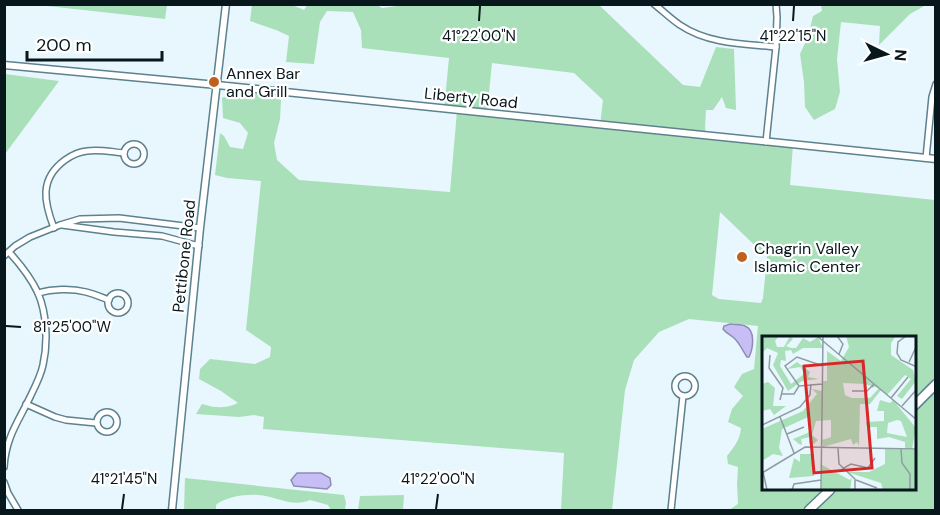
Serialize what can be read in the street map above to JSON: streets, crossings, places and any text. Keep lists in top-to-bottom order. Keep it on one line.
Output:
{"streets":{"street":["Liberty Road","Pettibone Road"]},"crossings":[["Liberty Road","Pettibone Road"]],"places":["Annex Bar and Grill","Chagrin Valley Islamic Center"],"scale_bar":"200 m","north":"right","coordinates":["41°22'00\"N","41°22'15\"N","81°25'00\"W","41°21'45\"N"]}
